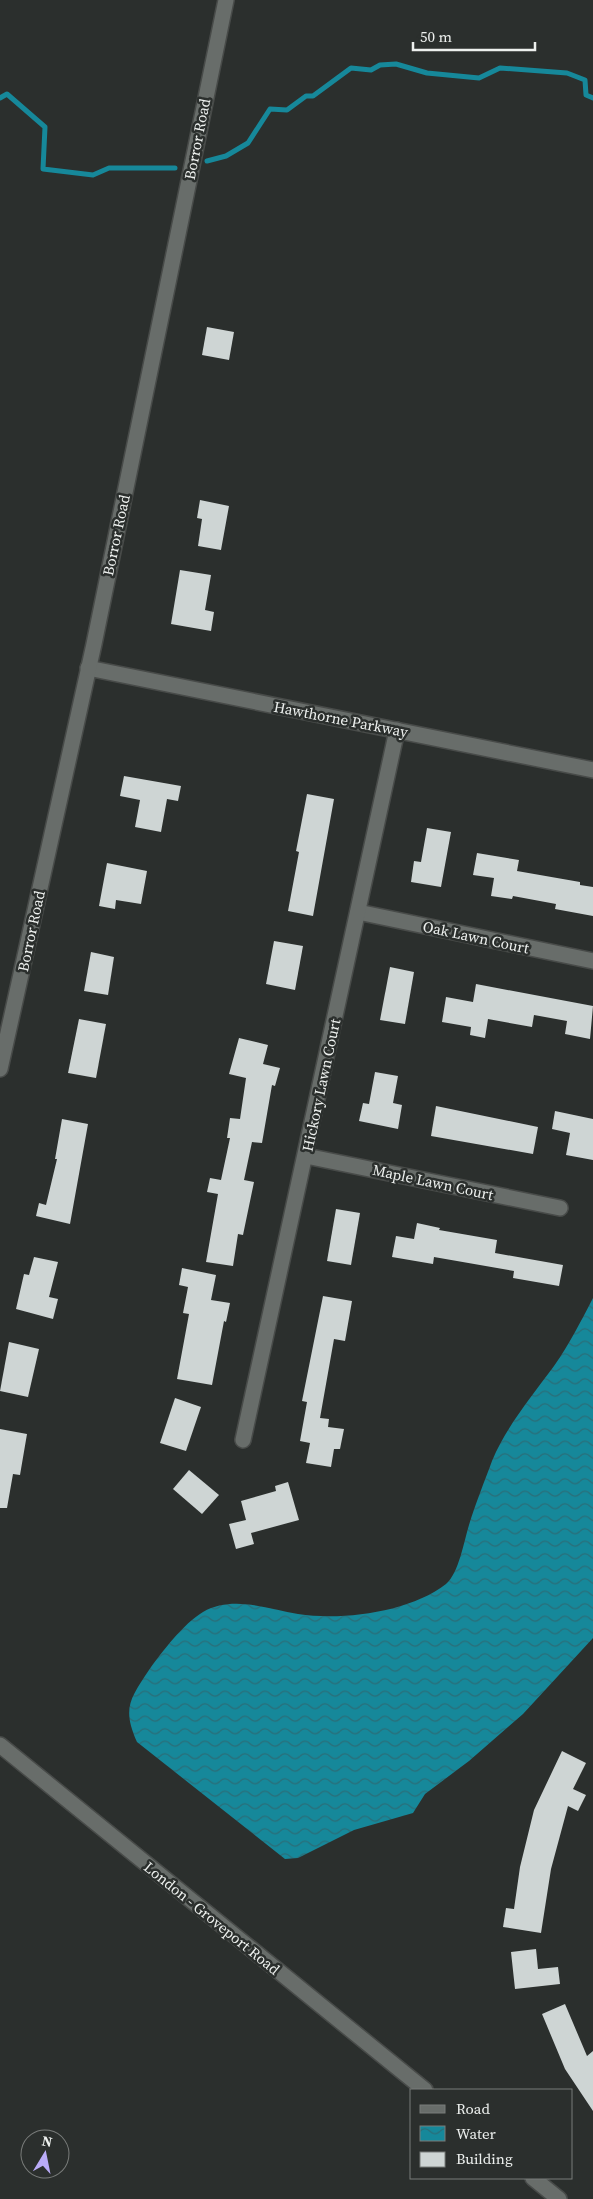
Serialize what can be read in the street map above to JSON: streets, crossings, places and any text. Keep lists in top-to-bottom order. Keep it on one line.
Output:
{"streets":{"street":["Borror Road","Hawthorne Parkway","Oak Lawn Court","Hickory Lawn Court","Maple Lawn Court","London - Groveport Road"]},"crossings":[["Borror Road","Hawthorne Parkway"],["Hawthorne Parkway","Hickory Lawn Court"],["Oak Lawn Court","Hickory Lawn Court"],["Hickory Lawn Court","Maple Lawn Court"]],"legend":["Road","Water","Building"],"scale_bar":"50 m","north":"top"}
